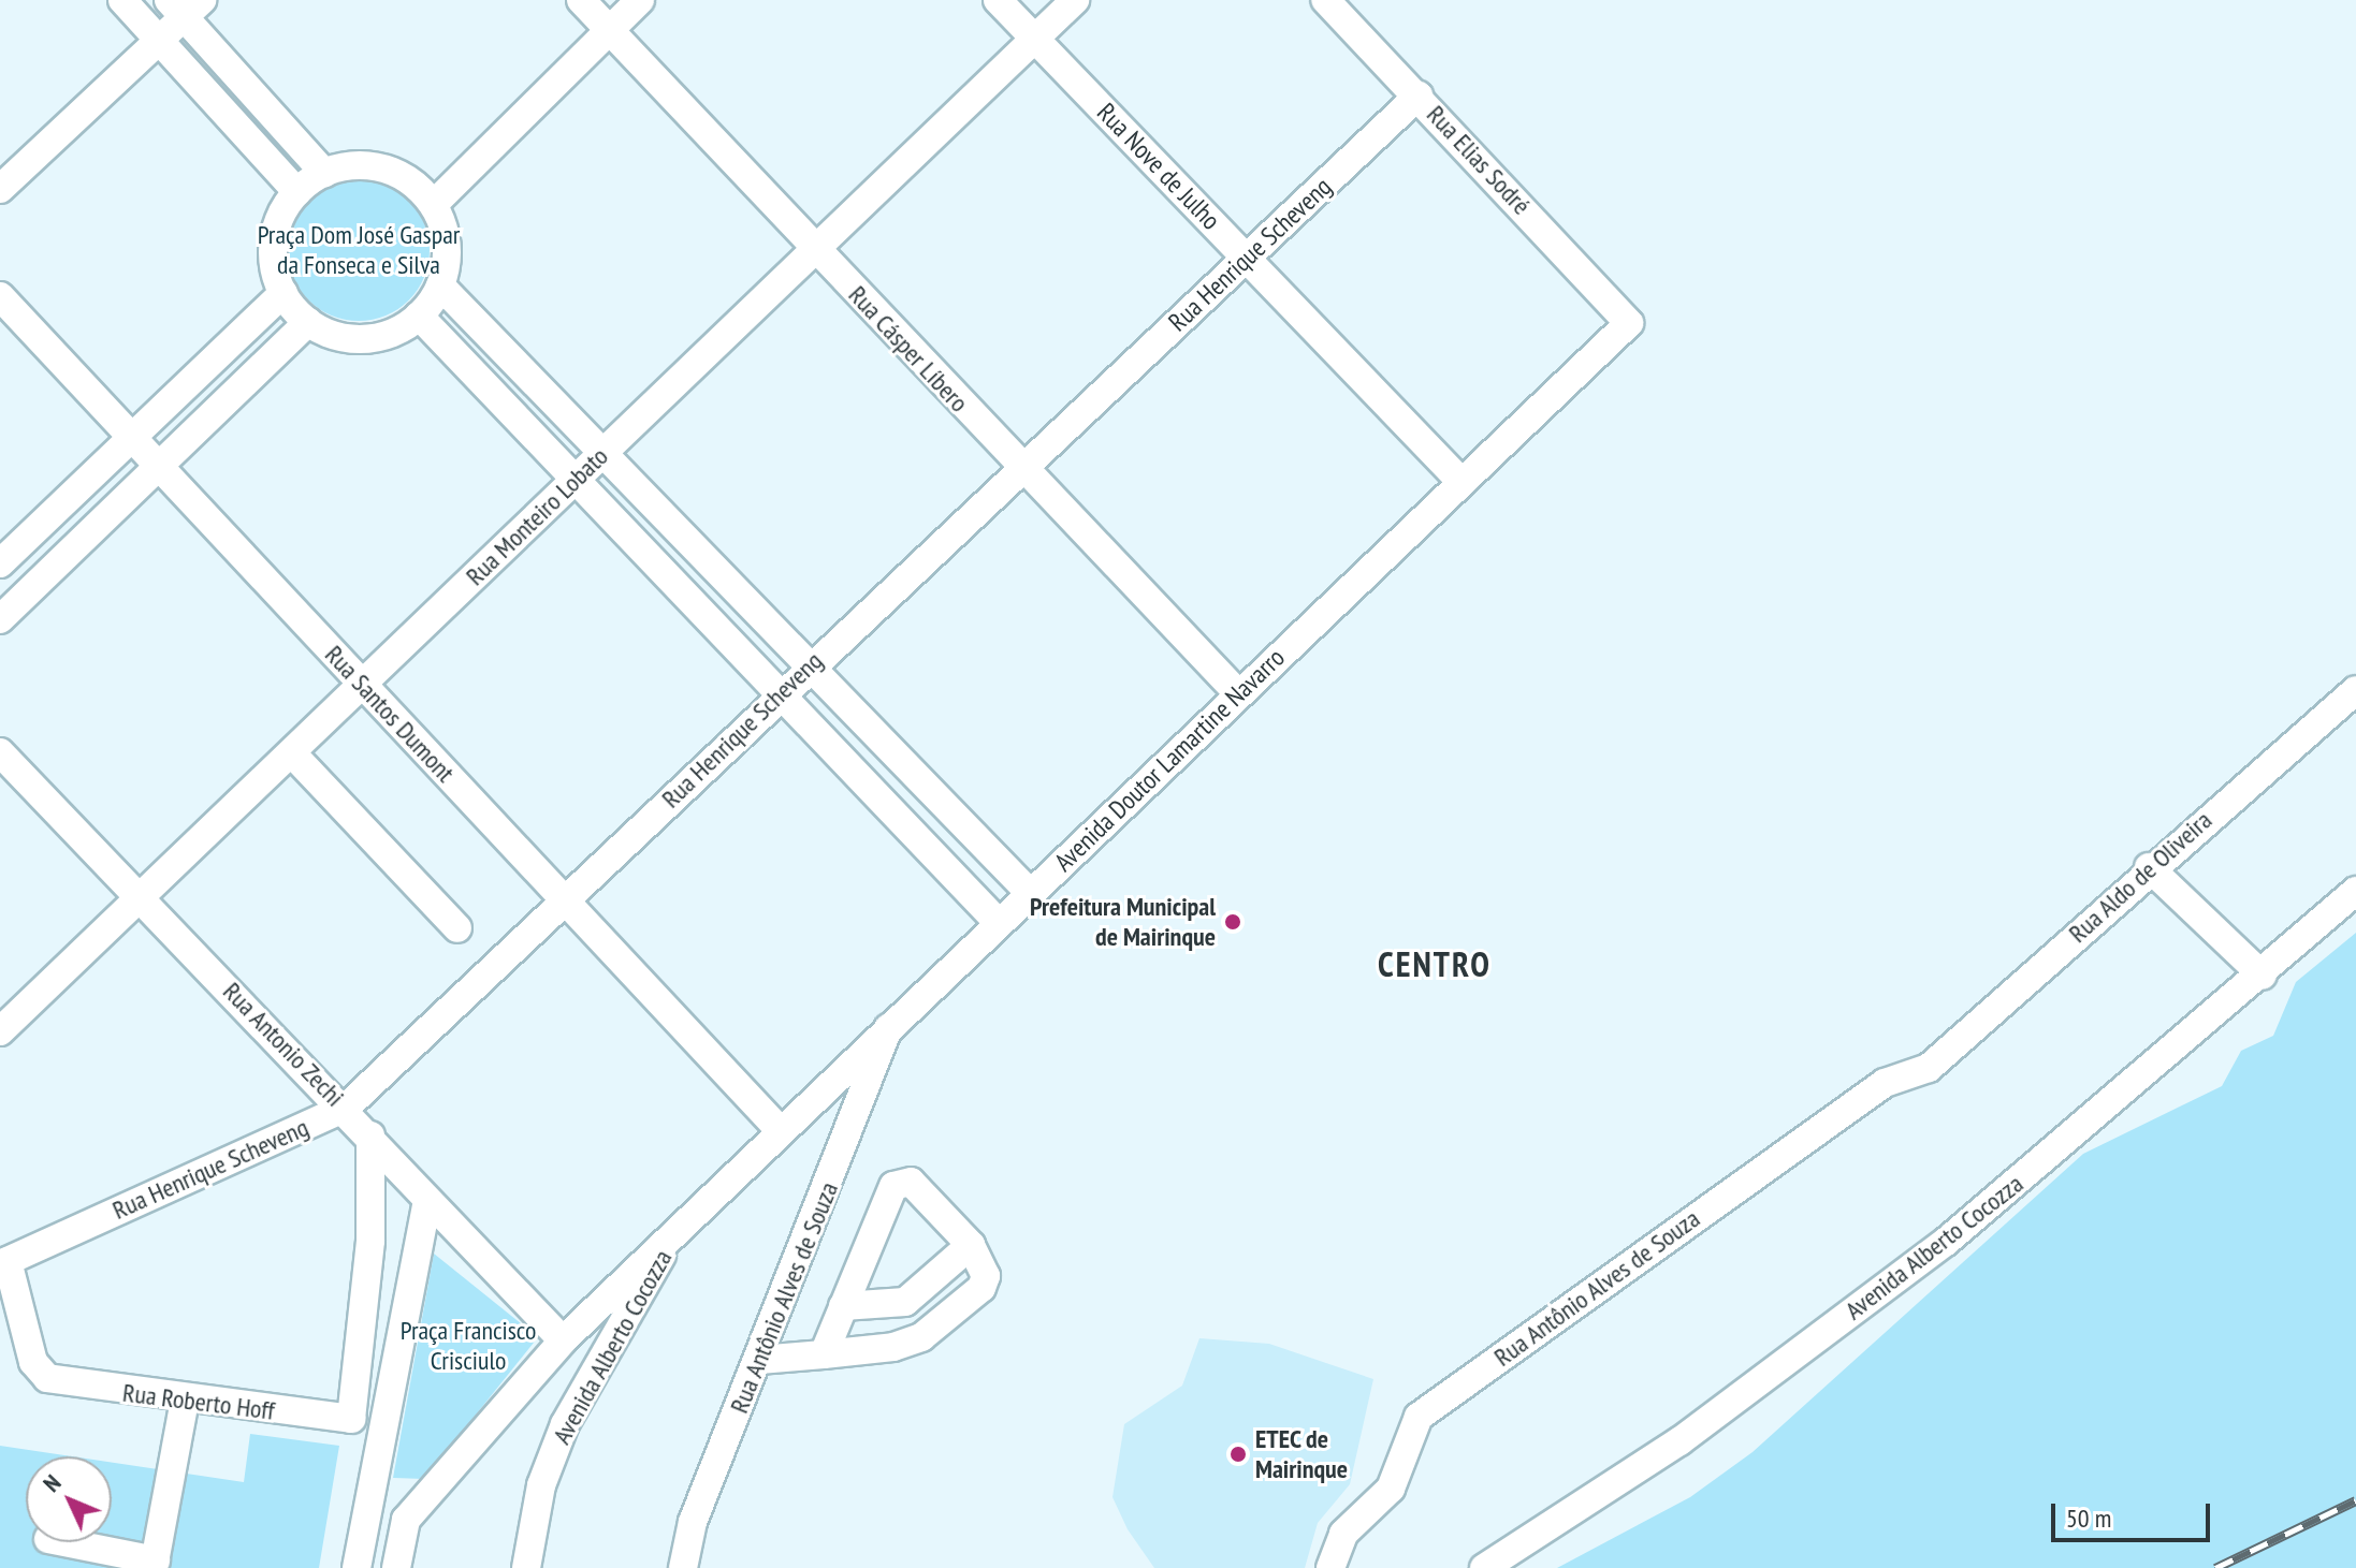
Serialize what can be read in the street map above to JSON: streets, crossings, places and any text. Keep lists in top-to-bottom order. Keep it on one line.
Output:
{"streets":{"street":["Rua Elias Sodré","Rua Nove de Julho","Rua Henrique Scheveng","Rua Cásper Líbero","Rua Monteiro Lobato","Rua Santos Dumont","Avenida Doutor Lamartine Navarro","Rua Aldo de Oliveira","Rua Antonio Zechi","Avenida Alberto Cocozza","Rua Antônio Alves de Souza","Rua Roberto Hoff"]},"crossings":[["Rua Elias Sodré","Rua Henrique Scheveng"],["Rua Elias Sodré","Avenida Doutor Lamartine Navarro"],["Rua Nove de Julho","Rua Henrique Scheveng"],["Rua Nove de Julho","Rua Monteiro Lobato"],["Rua Nove de Julho","Avenida Doutor Lamartine Navarro"],["Rua Henrique Scheveng","Rua Cásper Líbero"],["Rua Henrique Scheveng","Rua Santos Dumont"],["Rua Henrique Scheveng","Rua Antonio Zechi"],["Rua Henrique Scheveng","Rua Roberto Hoff"],["Rua Cásper Líbero","Rua Monteiro Lobato"],["Rua Cásper Líbero","Avenida Doutor Lamartine Navarro"],["Rua Monteiro Lobato","Rua Santos Dumont"],["Rua Monteiro Lobato","Rua Antonio Zechi"],["Rua Santos Dumont","Avenida Doutor Lamartine Navarro"],["Avenida Doutor Lamartine Navarro","Rua Antonio Zechi"],["Avenida Doutor Lamartine Navarro","Avenida Alberto Cocozza"],["Avenida Doutor Lamartine Navarro","Rua Antônio Alves de Souza"],["Rua Aldo de Oliveira","Rua Antônio Alves de Souza"],["Rua Antonio Zechi","Rua Roberto Hoff"]],"districts":["CENTRO"],"parks":["Praça Dom José Gaspar da Fonseca e Silva","Praça Francisco Crisciulo"],"places":["Prefeitura Municipal de Mairinque","ETEC de Mairinque"],"scale_bar":"50 m","north":"top left"}
